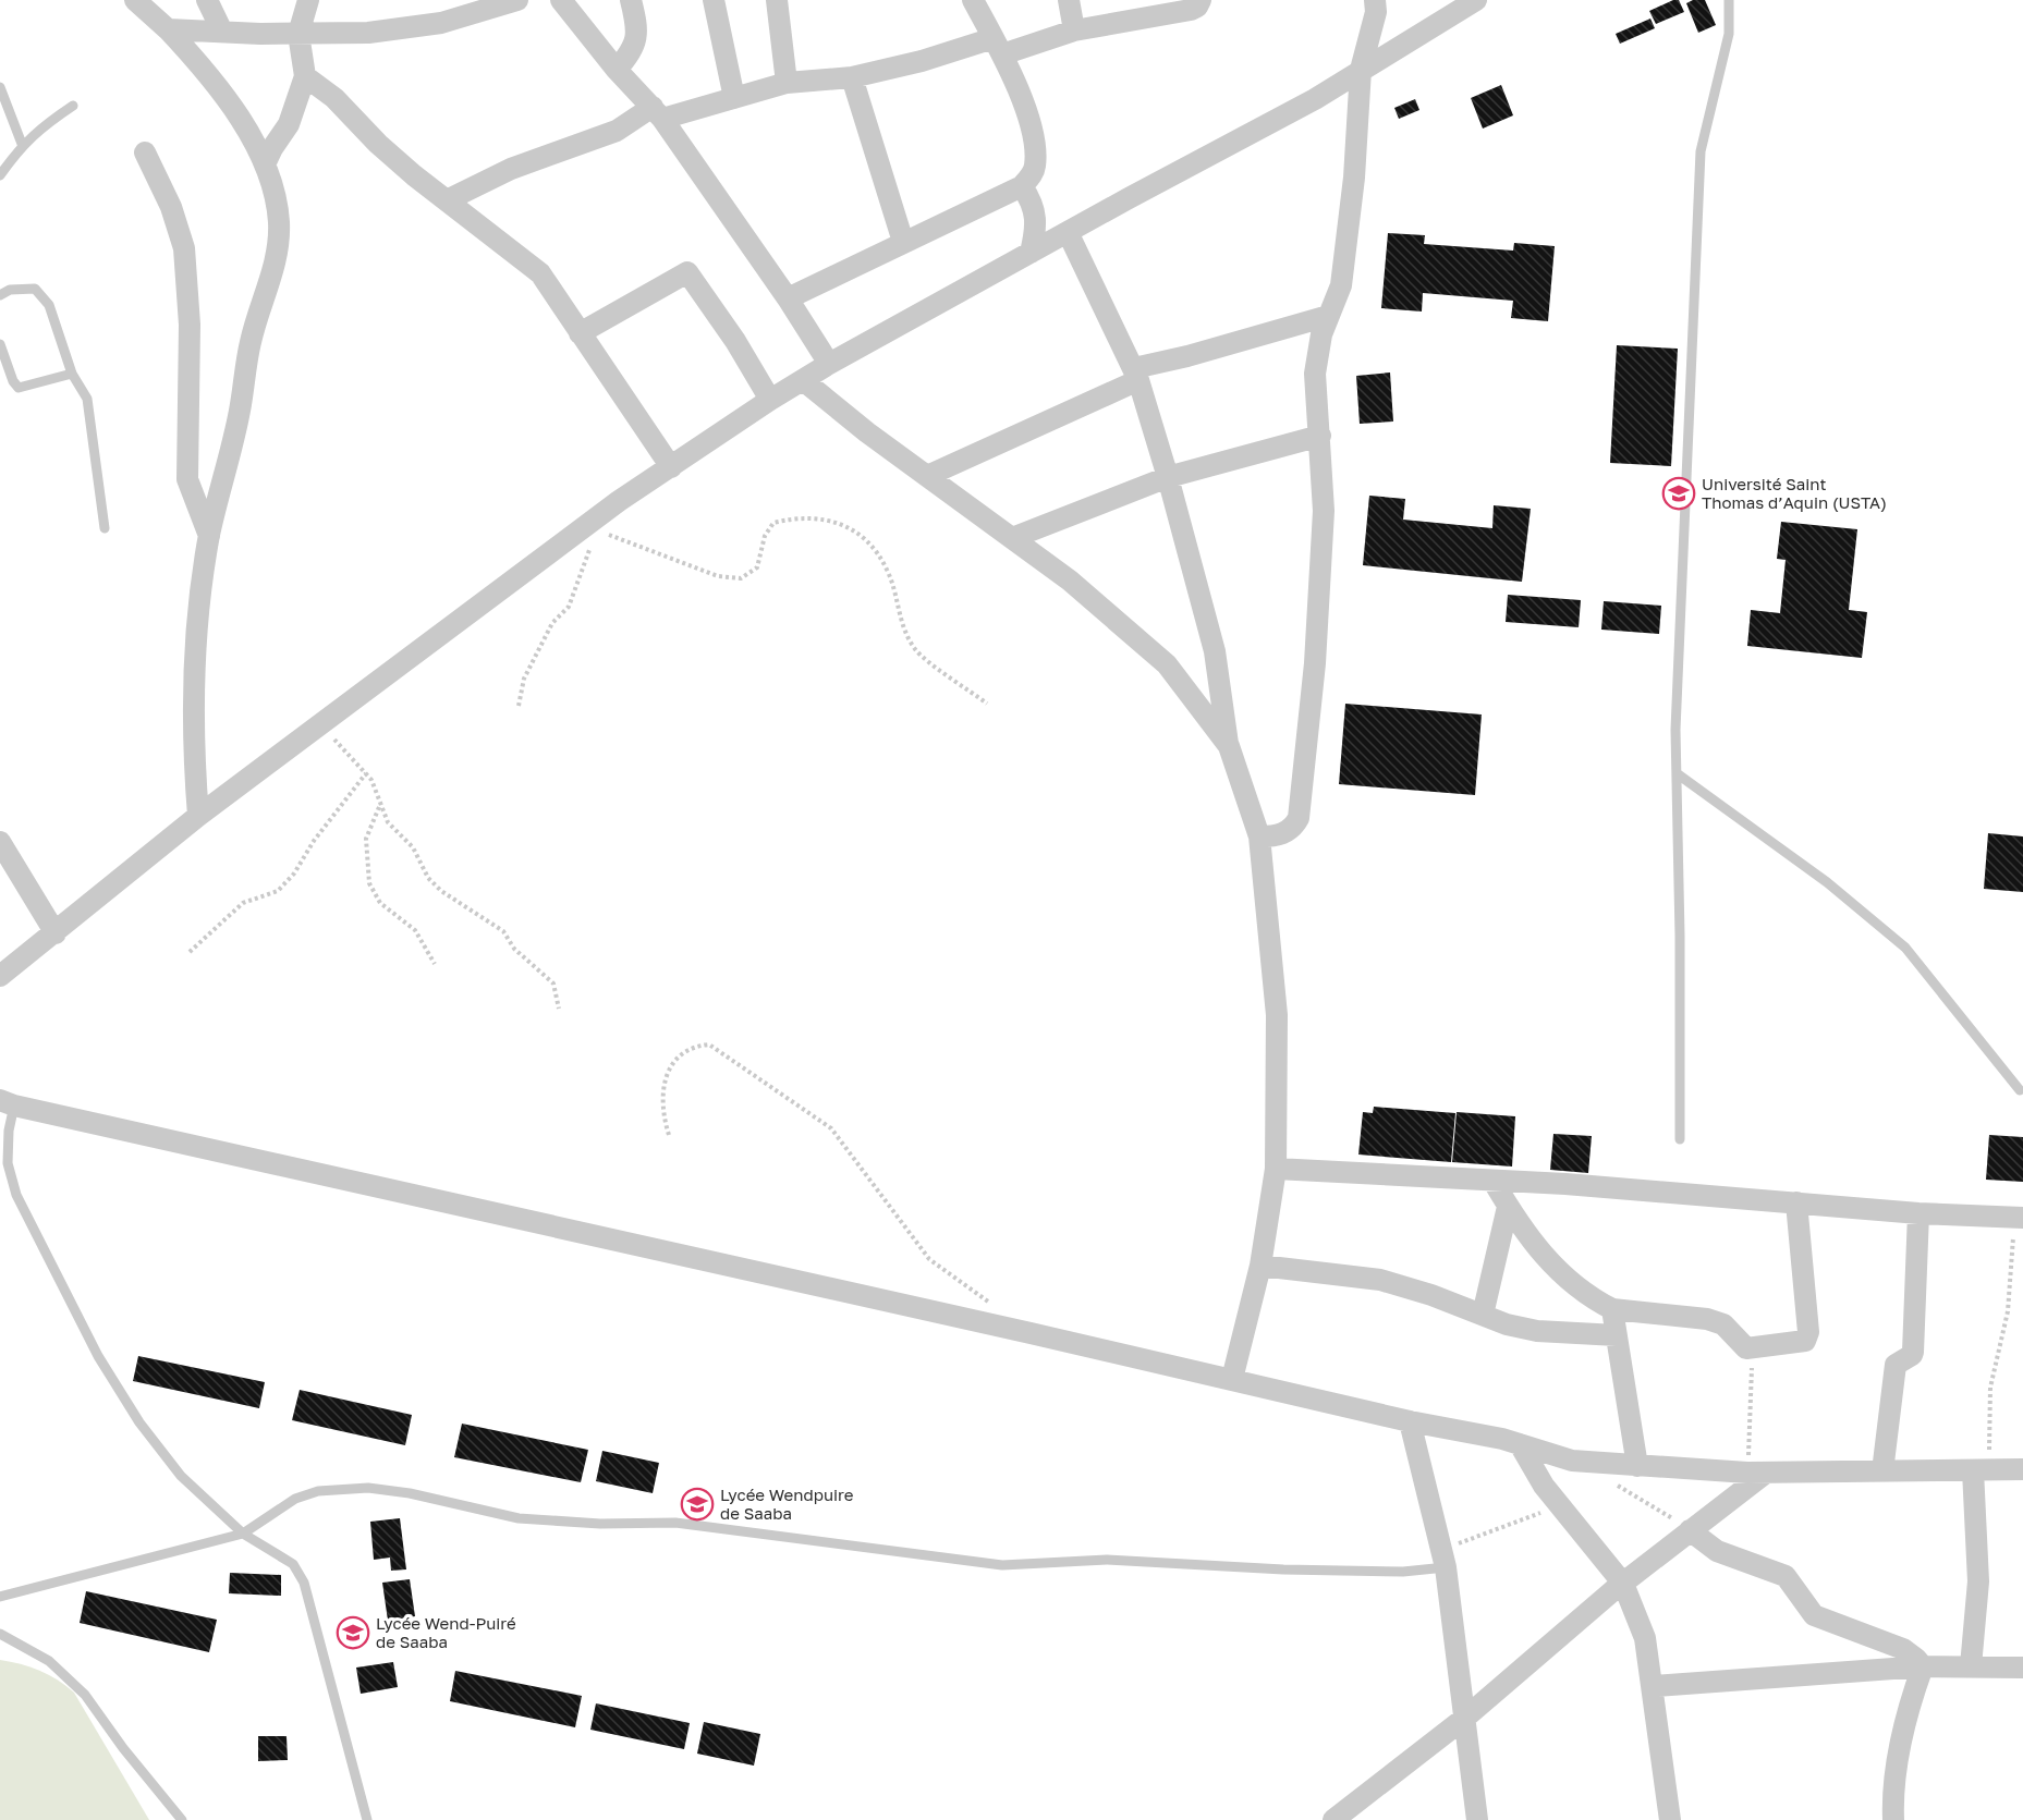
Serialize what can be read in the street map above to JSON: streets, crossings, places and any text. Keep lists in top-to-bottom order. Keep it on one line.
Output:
{"places":{"school or university":["Université Saint Thomas d’Aquin (USTA)","Lycée Wendpuire de Saaba","Lycée Wend-Puiré de Saaba"]}}
